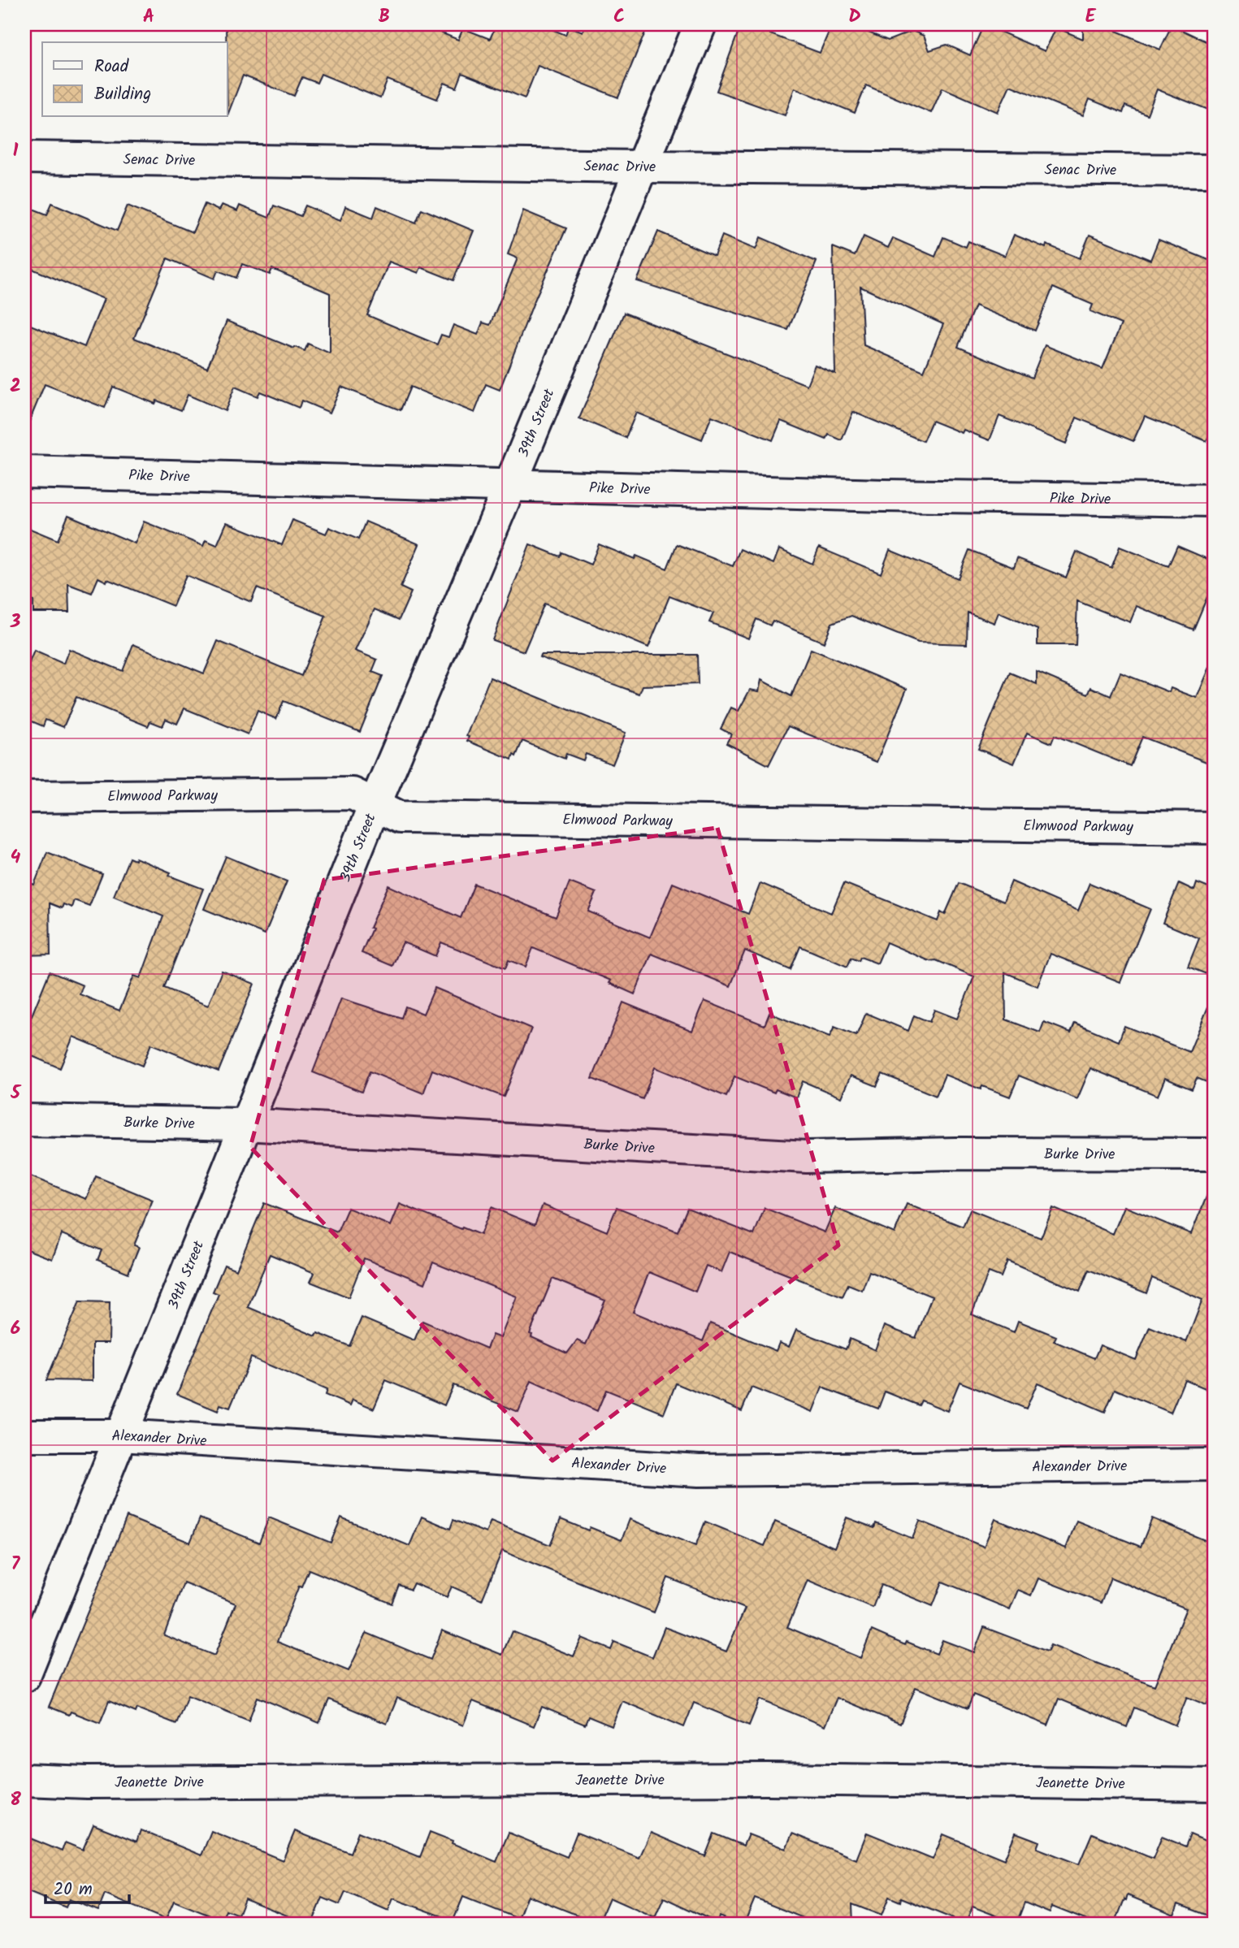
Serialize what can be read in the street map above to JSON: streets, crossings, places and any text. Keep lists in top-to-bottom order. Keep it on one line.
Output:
{"streets":{"street":["Senac Drive","39th Street","Pike Drive","Elmwood Parkway","Burke Drive","Alexander Drive","Jeanette Drive"]},"crossings":[["Senac Drive","39th Street"],["39th Street","Pike Drive"],["39th Street","Elmwood Parkway"],["39th Street","Burke Drive"],["39th Street","Alexander Drive"]],"legend":["Road","Building"],"scale_bar":"20 m","grid":{"columns":["A","B","C","D","E"],"rows":["1","2","3","4","5","6","7","8"]}}
